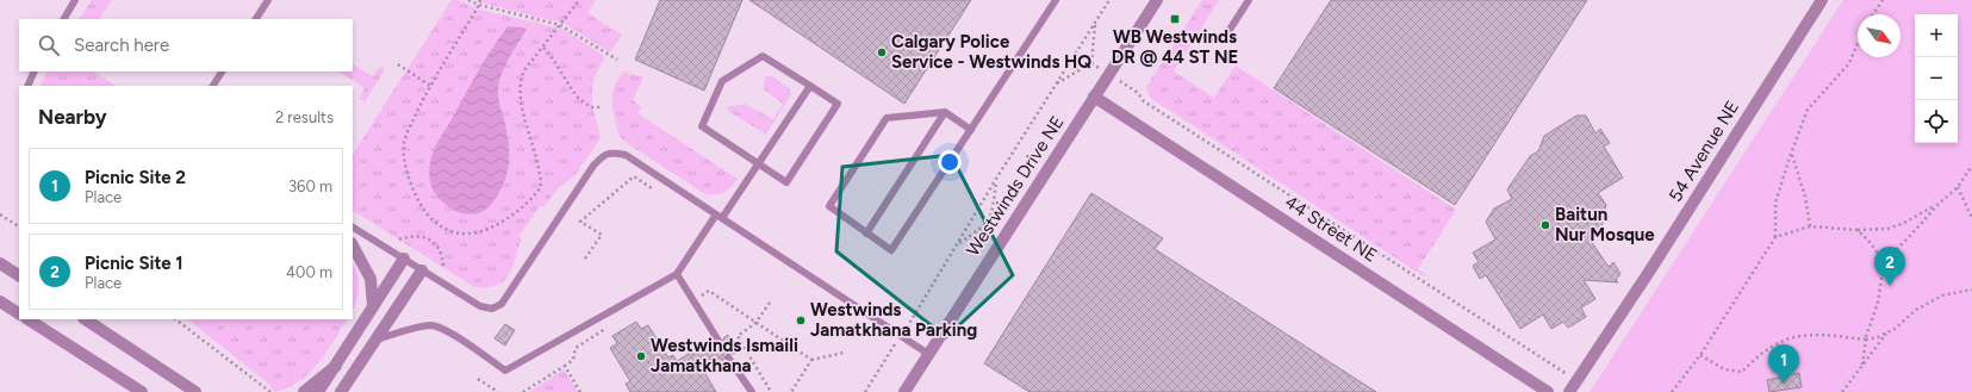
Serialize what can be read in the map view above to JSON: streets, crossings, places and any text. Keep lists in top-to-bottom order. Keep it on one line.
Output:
{"streets":{"street":["54 Avenue NE","Westwinds Drive NE","44 Street NE"]},"crossings":[["Westwinds Drive NE","44 Street NE"]],"places":{"transit":["WB Westwinds DR @ 44 ST NE"],"other":["Calgary Police Service - Westwinds HQ","Baitun Nur Mosque","Westwinds Jamatkhana Parking","Westwinds Ismaili Jamatkhana"]},"north":"bottom right","page":{"map_buttons":["+","−"],"search":"Search here","heading":["Nearby","2 results"],"list":[{"mark":"1","name":"Picnic Site 2","note":"Place","value":"360 m"},{"mark":"2","name":"Picnic Site 1","note":"Place","value":"400 m"}],"pins":["2","1"]}}
